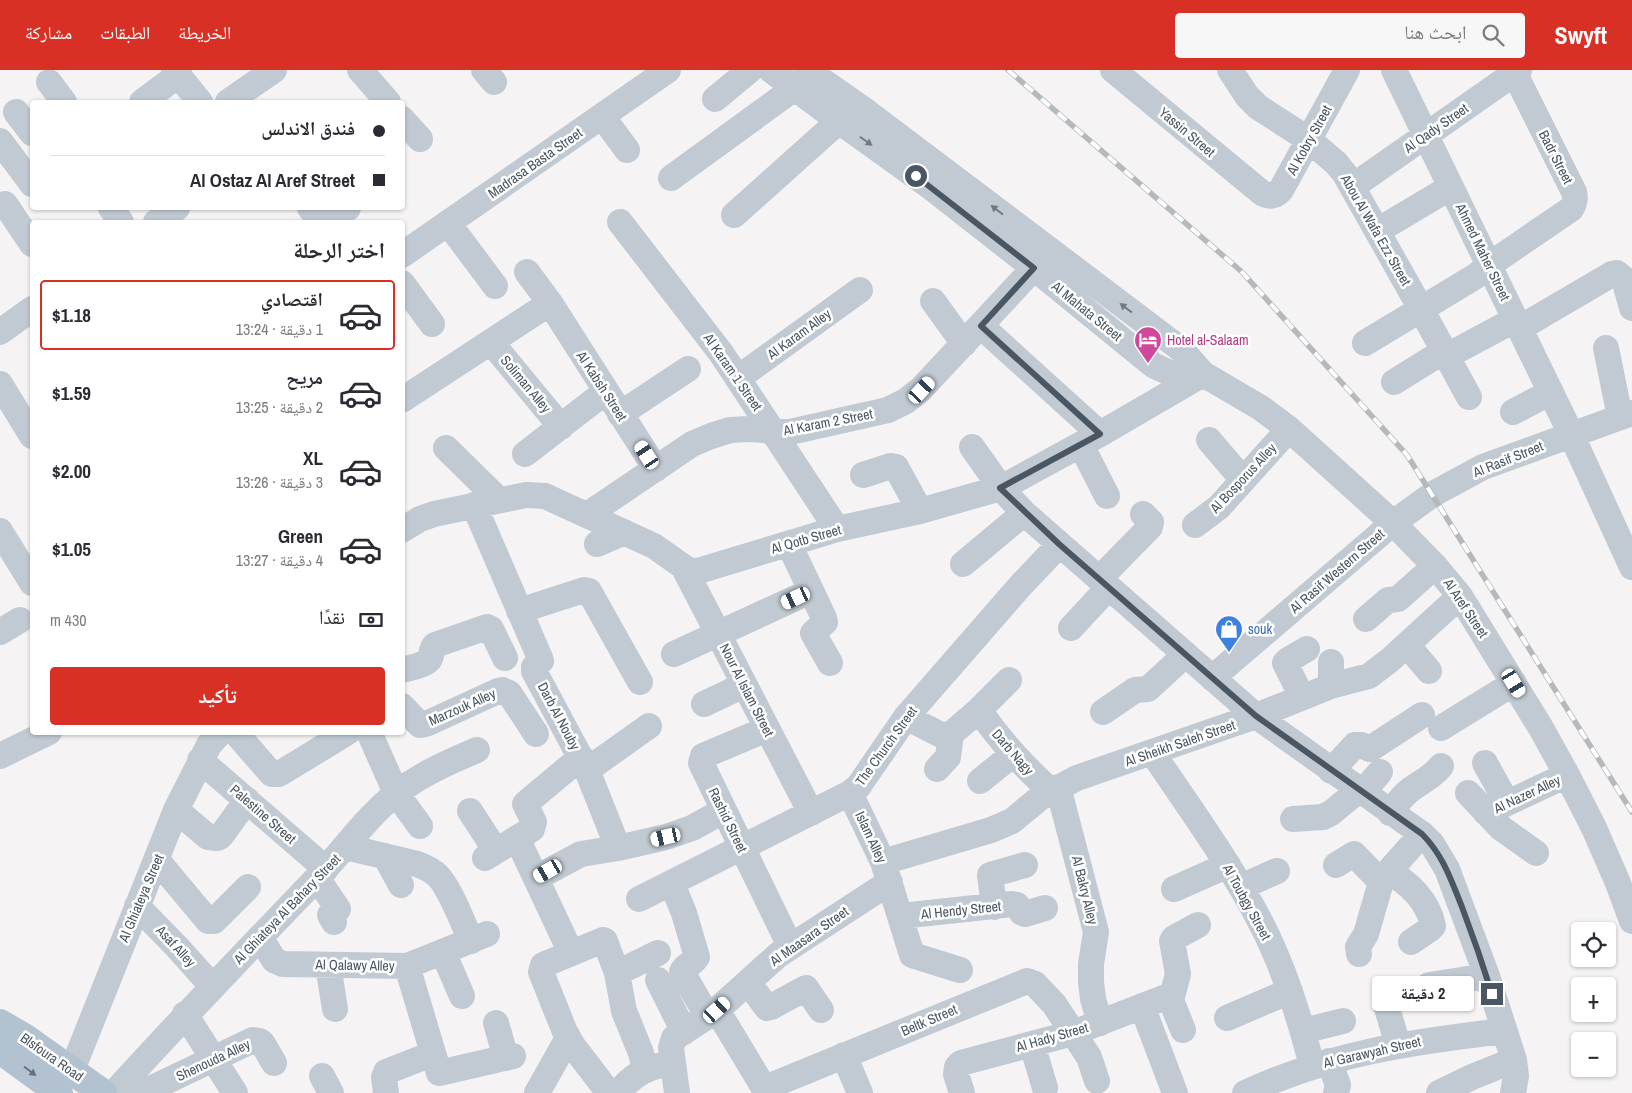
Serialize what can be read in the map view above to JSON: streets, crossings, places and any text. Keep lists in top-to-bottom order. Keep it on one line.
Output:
{"streets":{"main road":["Blsfoura Road"],"street":["Al Qady Street","Yassin Street","Al Kobry Street","Badr Street","Madrasa Basta Street","Abou Al Wafa Ezz Street","Ahmed Maher Street","Al Mahata Street","Al Karam Alley","Al Karam 1 Street","Soliman Alley","Al Kabsh Street","Al Karam 2 Street","Al Rasif Street","Al Bosporus Alley","Al Qotb Street","Al Rasif Western Street","Al Aref Street","Nour Al Islam Street","Marzouk Alley","Darb Al Nouby","Al Sheikh Saleh Street","The Church Street","Darb Nagy","Al Nazer Alley","Palestine Street","Rashid Street","Islam Alley","Al Bakry Alley","Al Ghiateya Street","Al Toubgy Street","Al Ghiateya Al Bahary Street","Al Hendy Street","Al Maasara Street","Asaf Alley","Al Qalawy Alley","Beltk Street","Al Hady Street","Al Garawyah Street","Shenouda Alley"]},"crossings":[["Al Qady Street","Badr Street"],["Al Qady Street","Abou Al Wafa Ezz Street"],["Al Qady Street","Ahmed Maher Street"],["Yassin Street","Al Kobry Street"],["Al Kobry Street","Abou Al Wafa Ezz Street"],["Badr Street","Ahmed Maher Street"],["Ahmed Maher Street","Al Rasif Street"],["Al Mahata Street","Al Karam 2 Street"],["Al Mahata Street","Al Qotb Street"],["Al Mahata Street","Al Aref Street"],["Al Karam Alley","Al Karam 1 Street"],["Al Karam 1 Street","Al Karam 2 Street"],["Al Karam 1 Street","Al Qotb Street"],["Soliman Alley","Al Kabsh Street"],["Al Kabsh Street","Al Karam 2 Street"],["Al Rasif Street","Al Rasif Western Street"],["Al Rasif Street","Al Aref Street"],["Al Bosporus Alley","Al Aref Street"],["Al Qotb Street","Al Aref Street"],["Al Qotb Street","Nour Al Islam Street"],["Al Rasif Western Street","Al Aref Street"],["Al Aref Street","Al Sheikh Saleh Street"],["Al Aref Street","Al Nazer Alley"],["Nour Al Islam Street","The Church Street"],["Nour Al Islam Street","Rashid Street"],["Al Sheikh Saleh Street","Darb Nagy"],["Al Sheikh Saleh Street","Islam Alley"],["Al Sheikh Saleh Street","Al Bakry Alley"],["Al Sheikh Saleh Street","Al Toubgy Street"],["Al Sheikh Saleh Street","Al Hendy Street"],["Al Sheikh Saleh Street","Al Maasara Street"],["The Church Street","Rashid Street"],["The Church Street","Islam Alley"],["Darb Nagy","Al Bakry Alley"],["Palestine Street","Al Ghiateya Street"],["Palestine Street","Al Ghiateya Al Bahary Street"],["Rashid Street","Al Maasara Street"],["Islam Alley","Al Hendy Street"],["Islam Alley","Al Maasara Street"],["Al Bakry Alley","Al Hady Street"],["Al Ghiateya Street","Asaf Alley"],["Al Ghiateya Street","Blsfoura Road"],["Al Toubgy Street","Al Garawyah Street"],["Al Ghiateya Al Bahary Street","Asaf Alley"],["Al Ghiateya Al Bahary Street","Al Qalawy Alley"],["Al Hendy Street","Al Maasara Street"],["Beltk Street","Al Hady Street"]],"places":{"hotel":["Hotel al-Salaam"],"shop":["souk"]},"page":{"header":"Swyft","search":"ابحث هنا","nav":["الخريطة","الطبقات","مشاركة"],"banner":["فندق الاندلس","Al Ostaz Al Aref Street"],"heading":"اختر الرحلة","list":[{"name":"اقتصادي","note":"1 دقيقة · 13:24","value":"$1.18"},{"name":"مريح","note":"2 دقيقة · 13:25","value":"$1.59"},{"name":"XL","note":"3 دقيقة · 13:26","value":"$2.00"},{"name":"Green","note":"4 دقيقة · 13:27","value":"$1.05"}],"pay":["نقدًا","430 m"],"buttons":"تأكيد","map_buttons":["+","−"],"bubble":"2 دقيقة"}}
